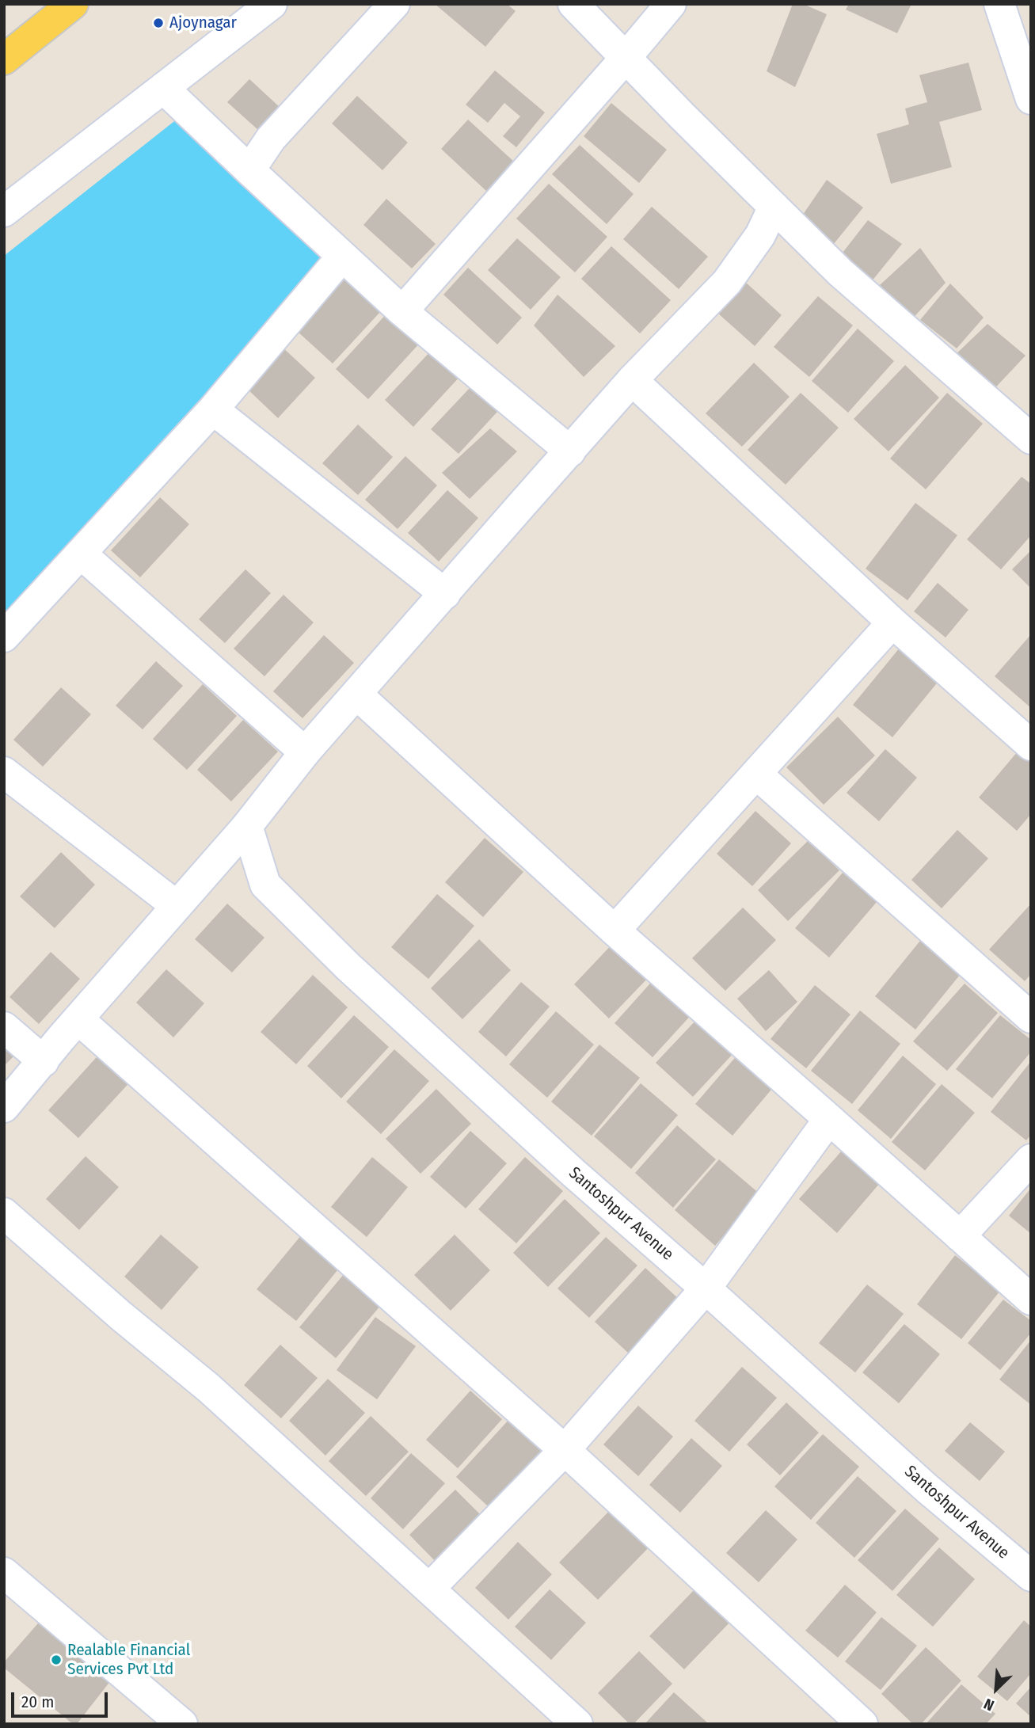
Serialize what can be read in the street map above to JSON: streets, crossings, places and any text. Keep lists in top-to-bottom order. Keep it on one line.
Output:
{"streets":{"street":["Santoshpur Avenue"]},"places":["Ajoynagar","Realable Financial Services Pvt Ltd"],"scale_bar":"20 m","north":"bottom left"}
